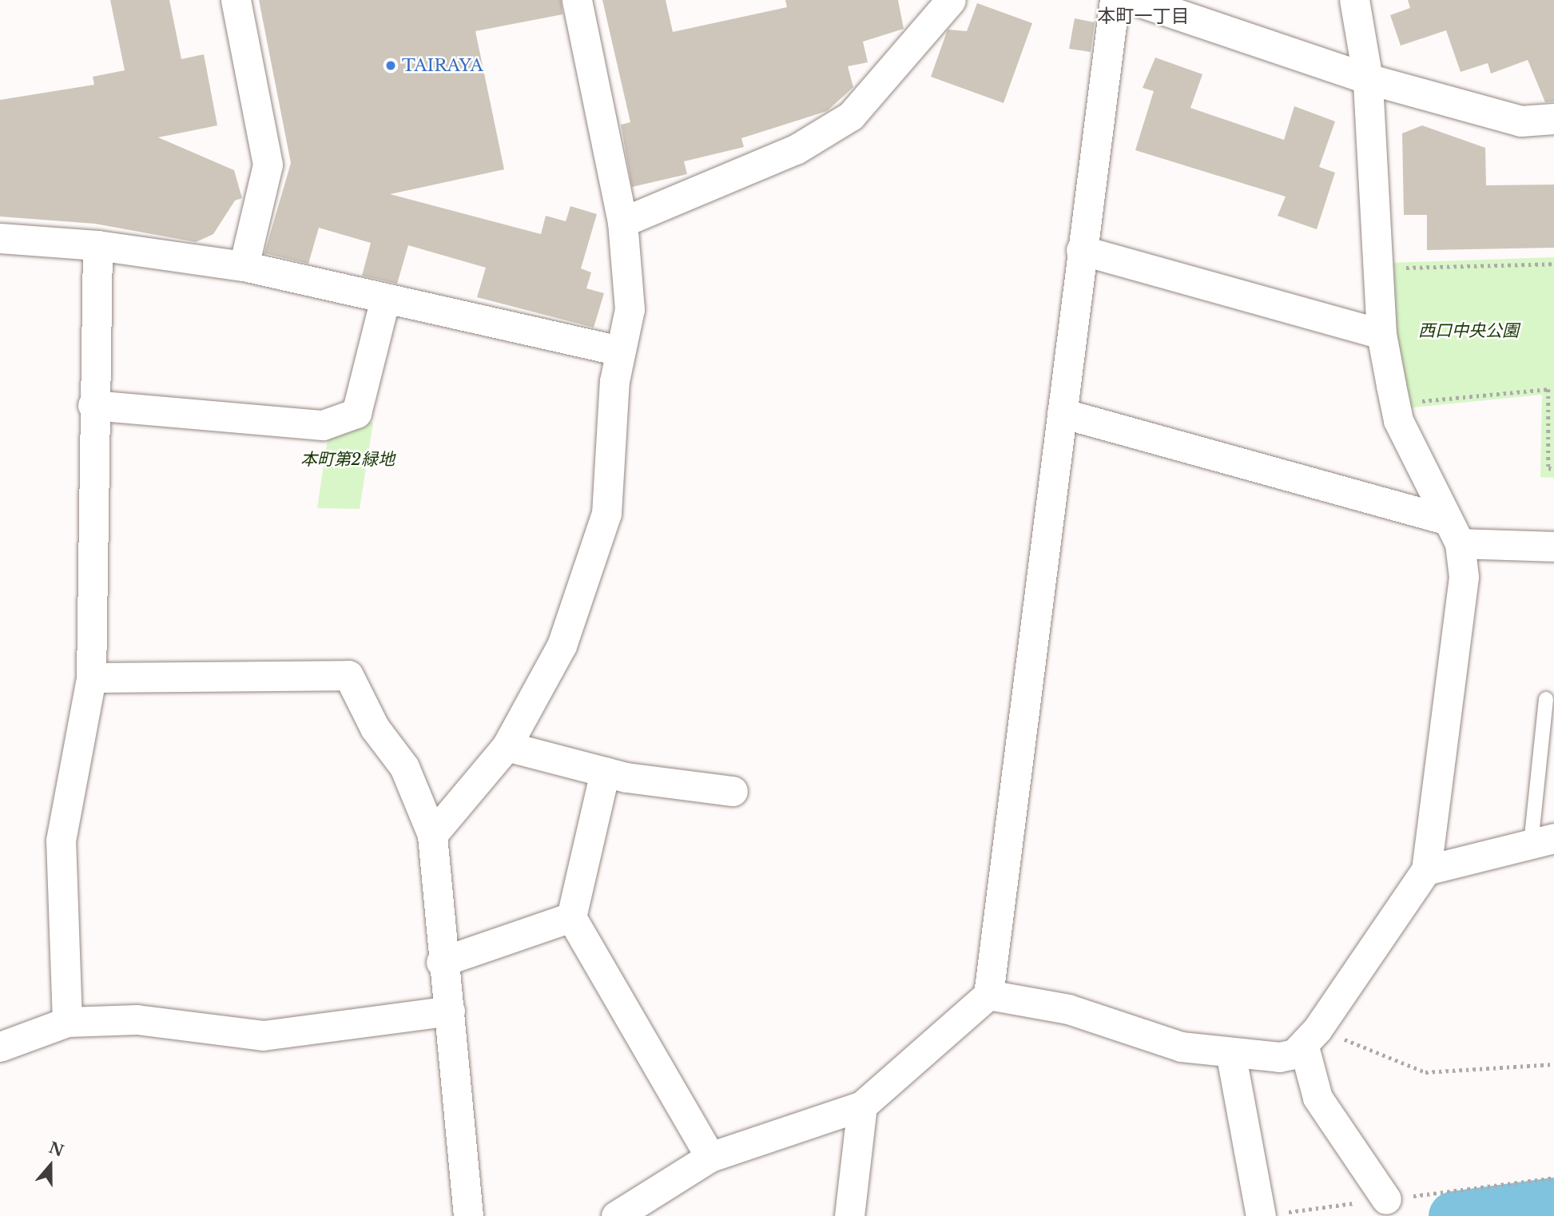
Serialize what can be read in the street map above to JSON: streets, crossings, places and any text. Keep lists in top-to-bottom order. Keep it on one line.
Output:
{"districts":["本町一丁目"],"parks":["西口中央公園","本町第2緑地"],"places":["TAIRAYA"],"north":"top"}
